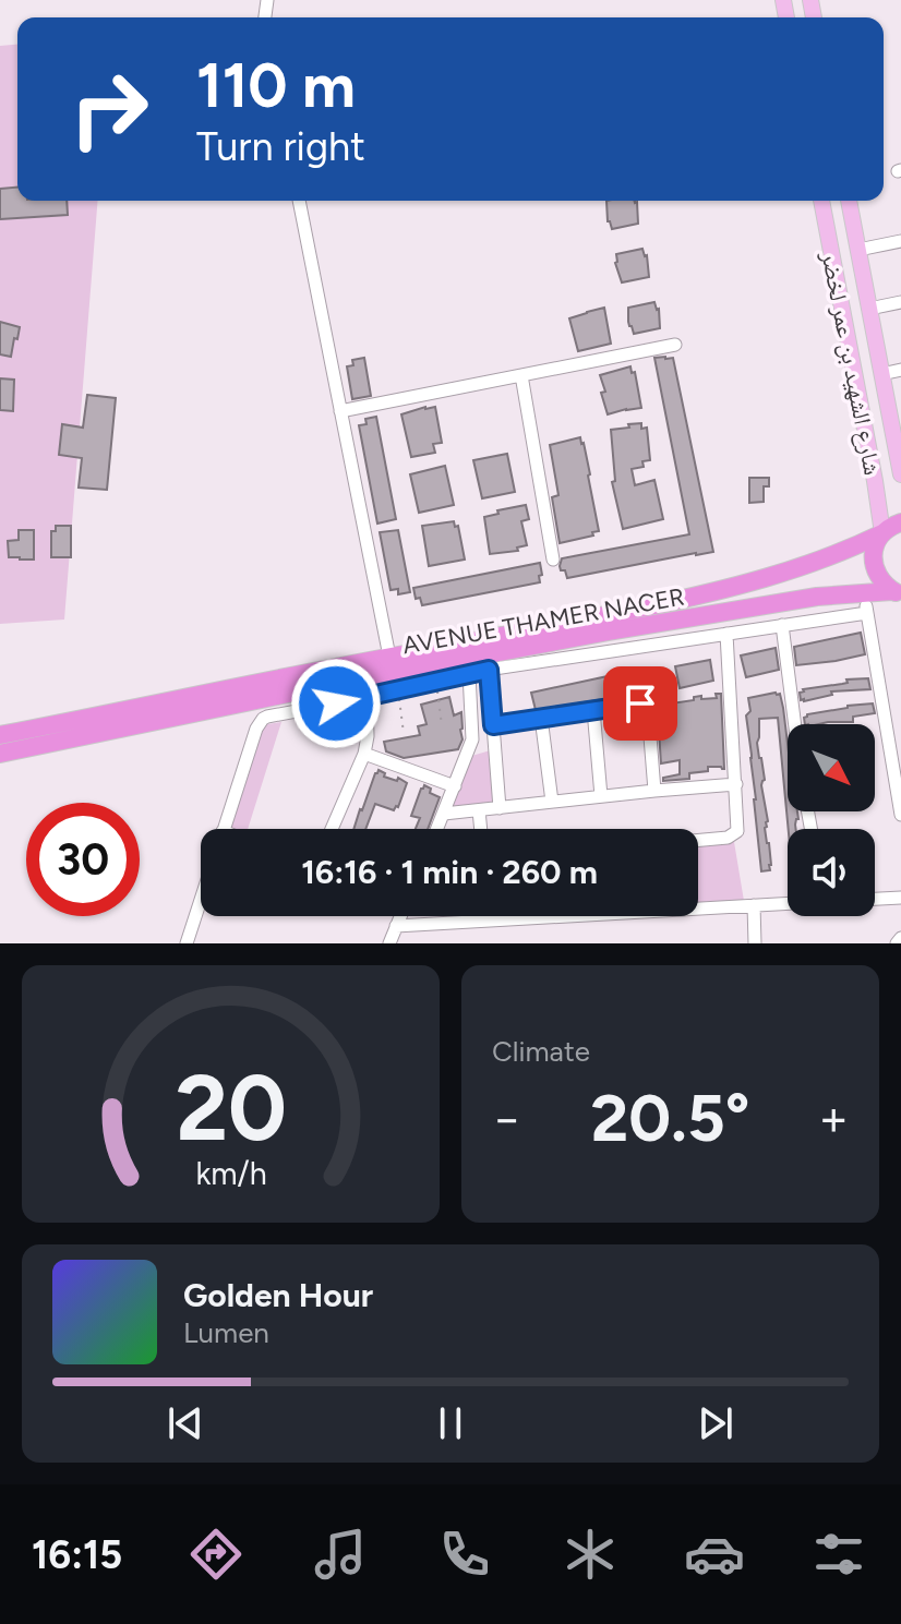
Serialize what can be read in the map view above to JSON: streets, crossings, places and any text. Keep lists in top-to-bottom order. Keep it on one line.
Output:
{"streets":{"highway":["AVENUE THAMER NACER"],"main road":["شارع الشهيد بن عمر لخضر"]},"crossings":[["شارع الشهيد بن عمر لخضر","AVENUE THAMER NACER"]],"north":"bottom right","page":{"turn":["110 m","Turn right"],"limit":"30","trip":"16:16 · 1 min · 260 m","tile":"Climate","heat":["−","20.5°","+"],"song":["Golden Hour","Lumen"],"tabs":"16:15","gauge":["20","km/h"]}}
